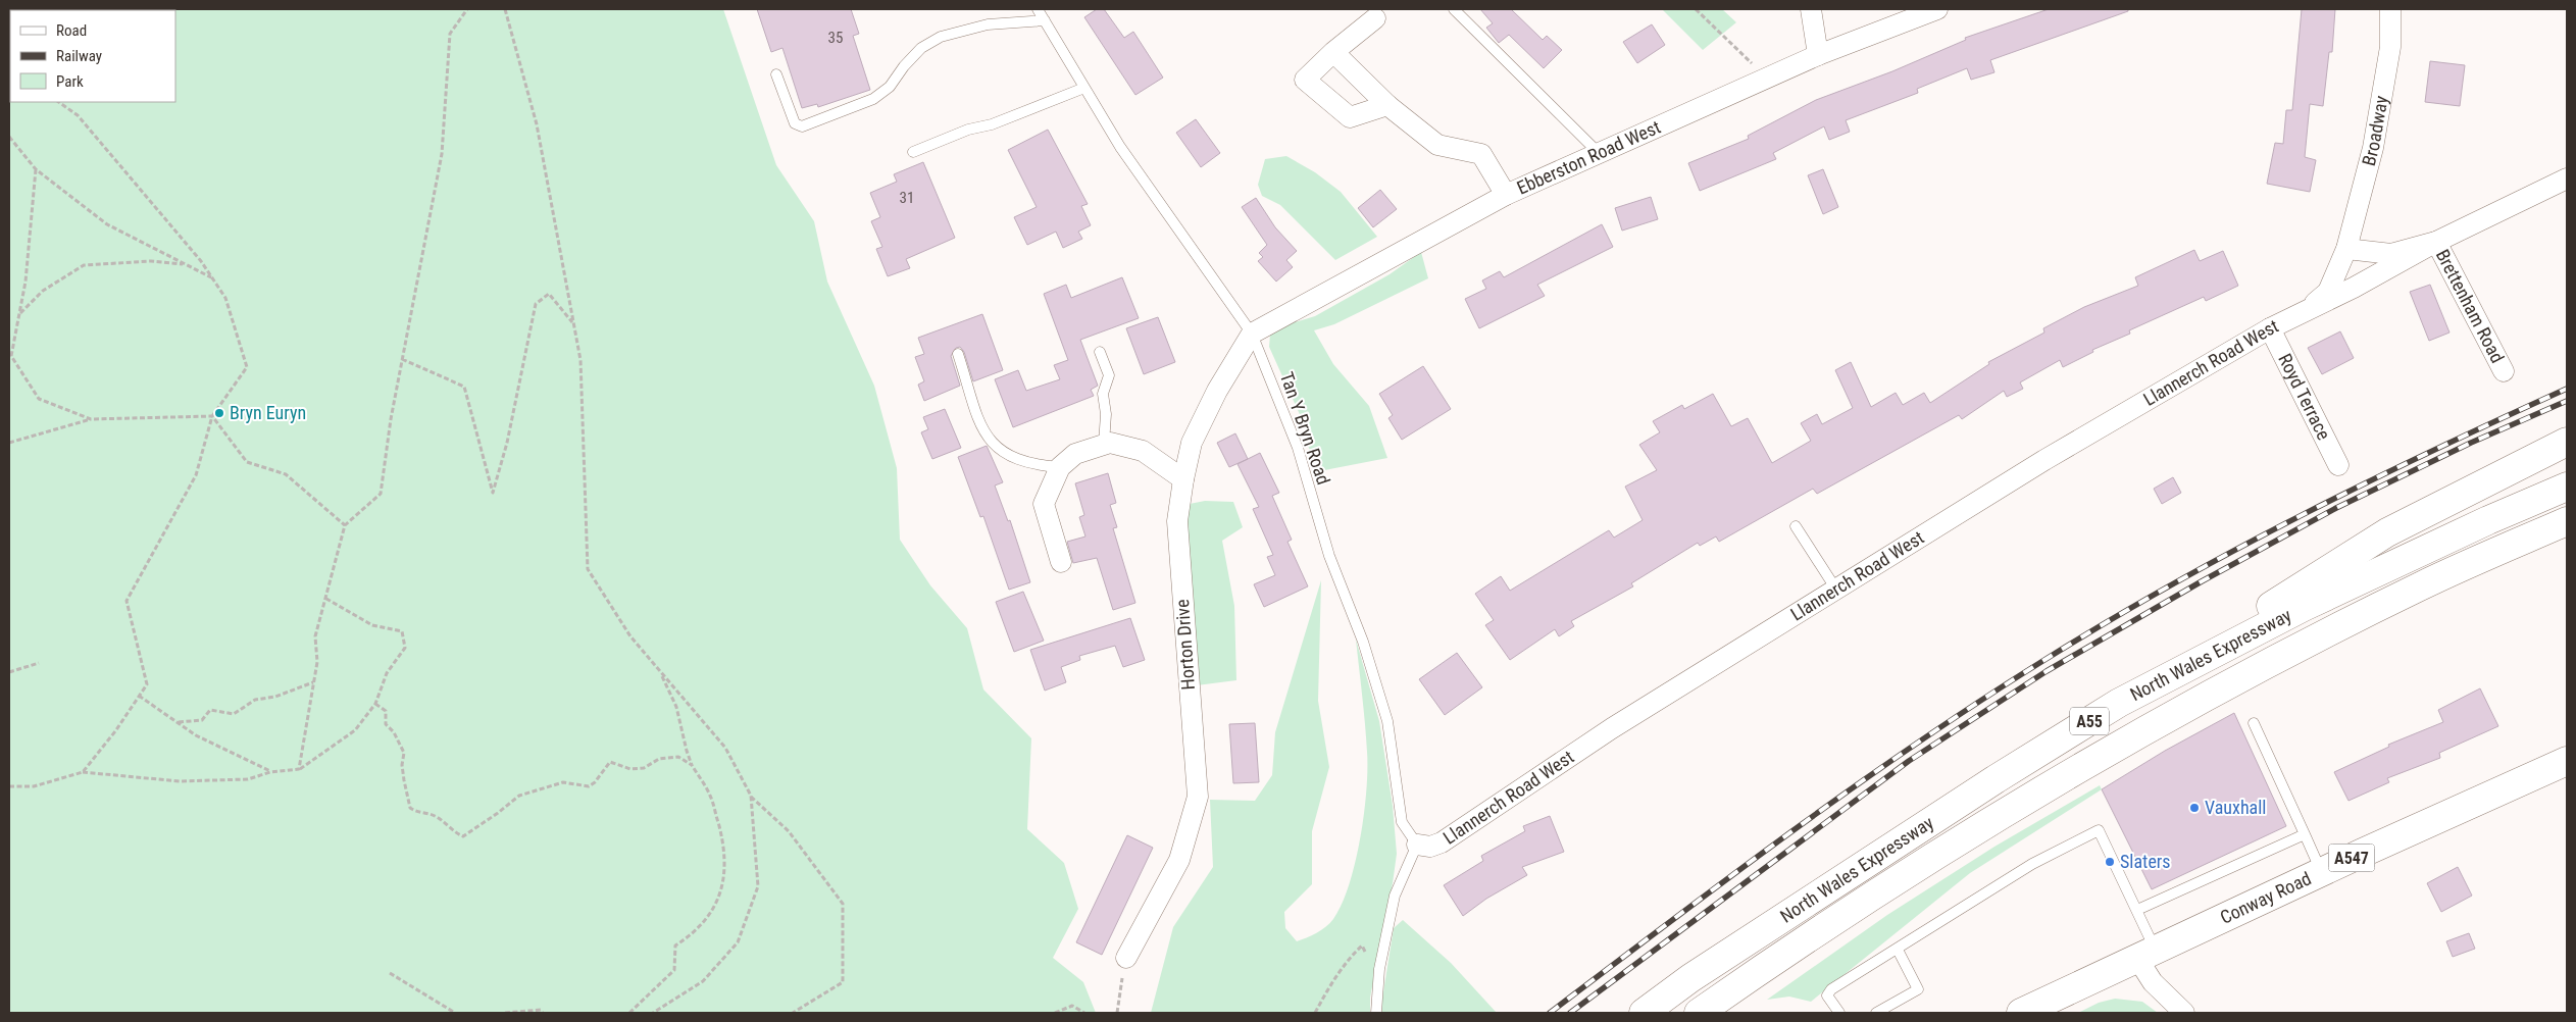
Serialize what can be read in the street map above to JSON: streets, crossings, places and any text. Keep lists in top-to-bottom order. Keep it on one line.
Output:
{"streets":{"main road":["North Wales Expressway","A55","A547","Conway Road"],"street":["Broadway","Ebberston Road West","Brettenham Road","Llannerch Road West","Royd Terrace","Horton Drive"],"lane":["Tan Y Bryn Road"]},"crossings":[["Broadway","Llannerch Road West"],["Ebberston Road West","Tan Y Bryn Road"],["Ebberston Road West","Horton Drive"],["Brettenham Road","Llannerch Road West"],["Llannerch Road West","Royd Terrace"],["Llannerch Road West","Tan Y Bryn Road"],["Tan Y Bryn Road","Horton Drive"]],"places":["Bryn Euryn","Vauxhall","Slaters"],"house_numbers":["35","31"],"legend":["Road","Railway","Park"]}
